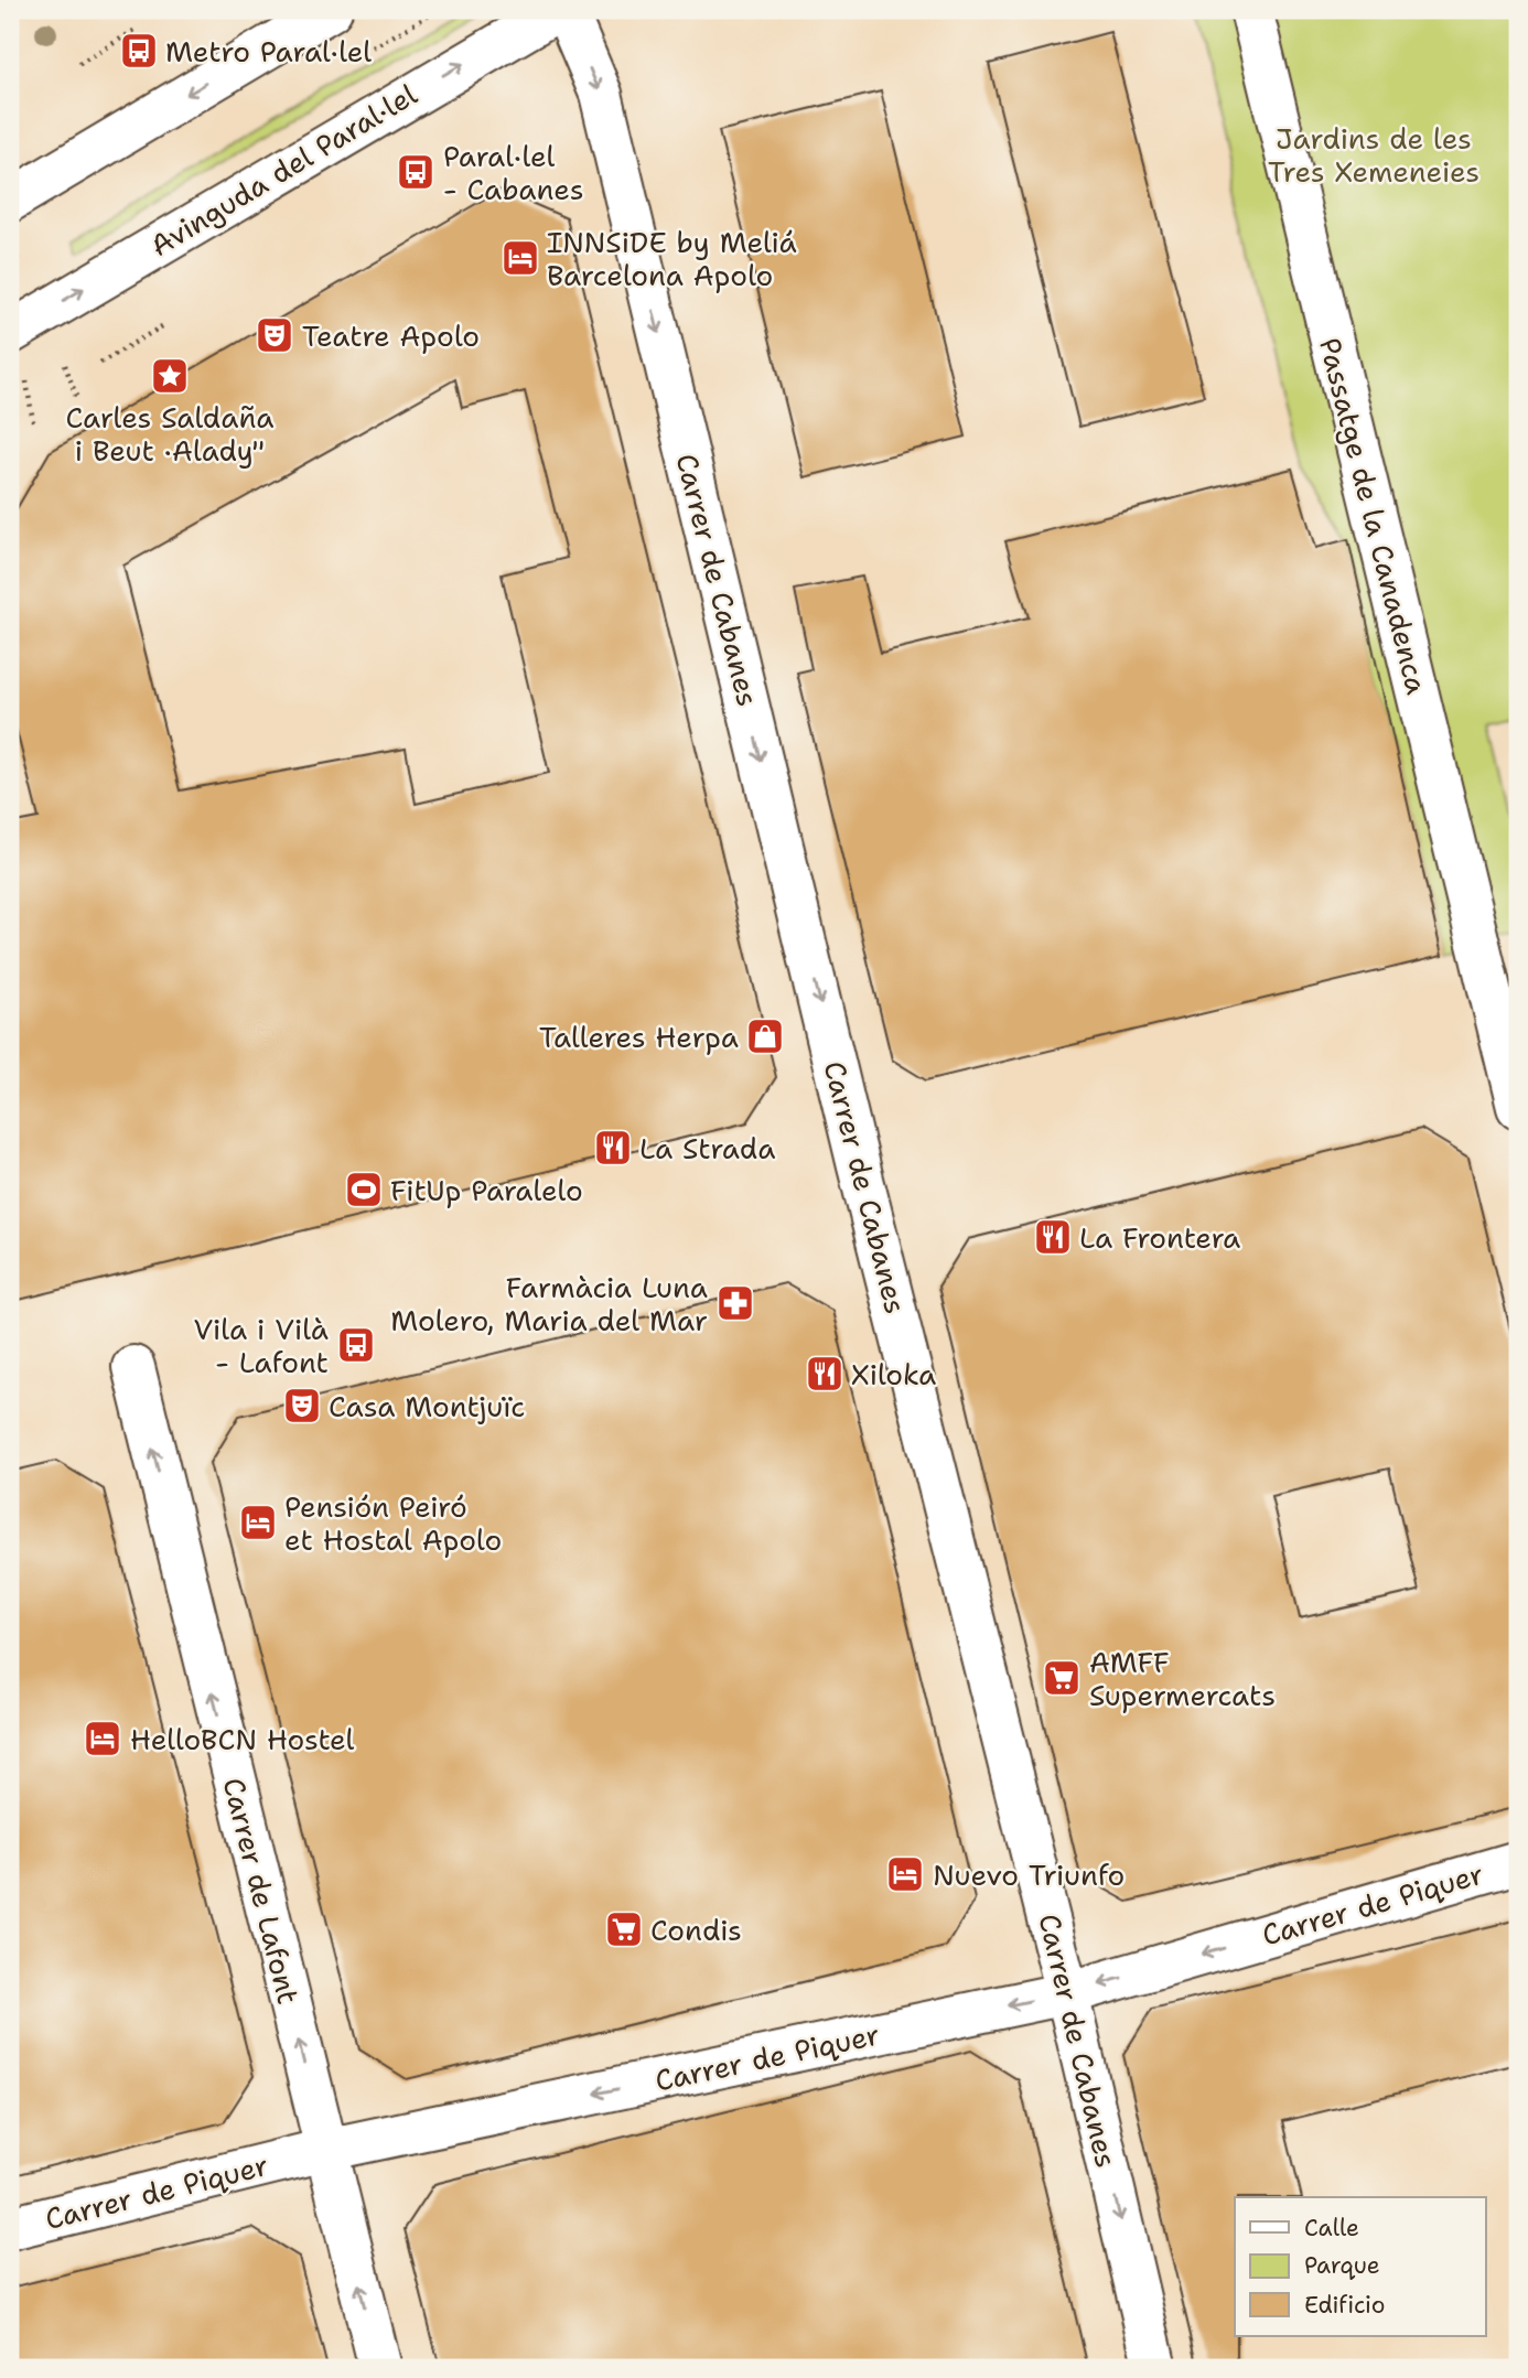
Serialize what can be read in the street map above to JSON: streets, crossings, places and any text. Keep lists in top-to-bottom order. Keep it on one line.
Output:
{"streets":{"street":["Avinguda del Paral·lel","Passatge de la Canadenca","Carrer de Cabanes","Carrer de Lafont","Carrer de Piquer"]},"crossings":[["Carrer de Cabanes","Carrer de Piquer"],["Carrer de Lafont","Carrer de Piquer"]],"one_way":["Carrer de Cabanes","Carrer de Lafont","Carrer de Piquer"],"parks":["Jardins de les Tres Xemeneies"],"places":{"bus stop":["Metro Paral·lel","Paral·lel - Cabanes","Vila i Vilà - Lafont"],"hotel":["INNSiDE by Meliá Barcelona Apolo","Pensión Peiró et Hostal Apolo","HelloBCN Hostel","Nuevo Triunfo"],"theatre":["Teatre Apolo","Casa Montjuïc"],"place":["Carles Saldaña i Beut ·Alady\""],"shop":["Talleres Herpa"],"restaurant":["La Strada","La Frontera","Xiloka"],"sports":["FitUp Paralelo"],"pharmacy":["Farmàcia Luna Molero, Maria del Mar"],"supermarket":["AMFF Supermercats","Condis"]},"legend":["Calle","Parque","Edificio"]}
